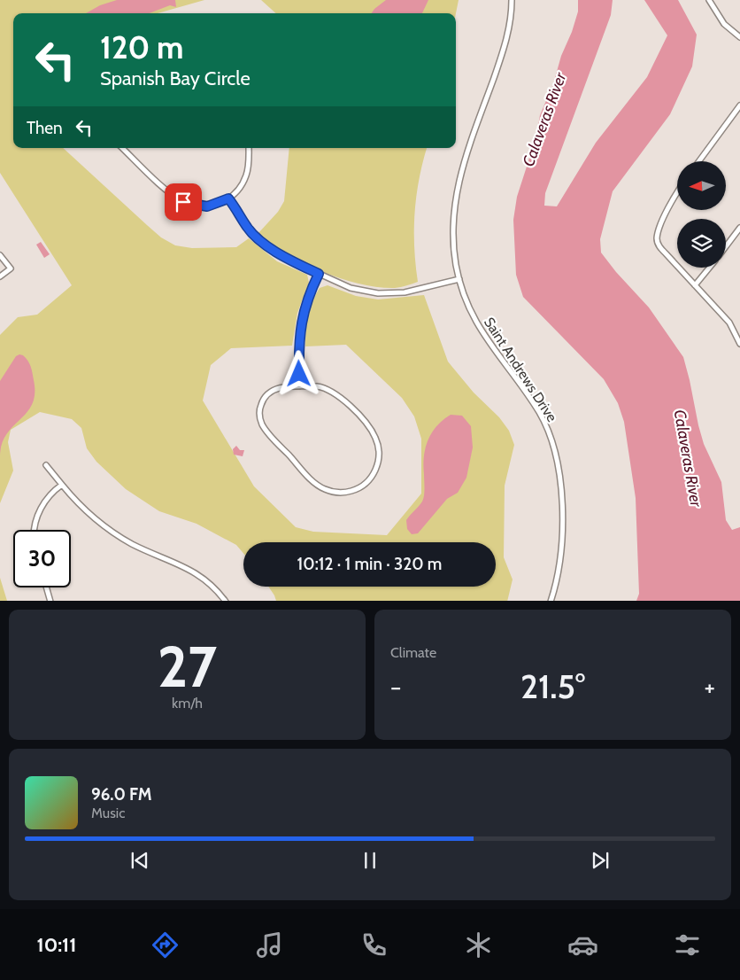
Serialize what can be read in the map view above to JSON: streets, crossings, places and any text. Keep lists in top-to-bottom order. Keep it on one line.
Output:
{"streets":{"street":["Saint Andrews Drive"]},"water":["Calaveras River"],"north":"left","page":{"turn":["120 m","Spanish Bay Circle"],"then":"Then","limit":"30","trip":"10:12 · 1 min · 320 m","tile":[["27","km/h"],"Climate"],"heat":["−","21.5°","+"],"song":["96.0 FM","Music"],"tabs":"10:11"}}
